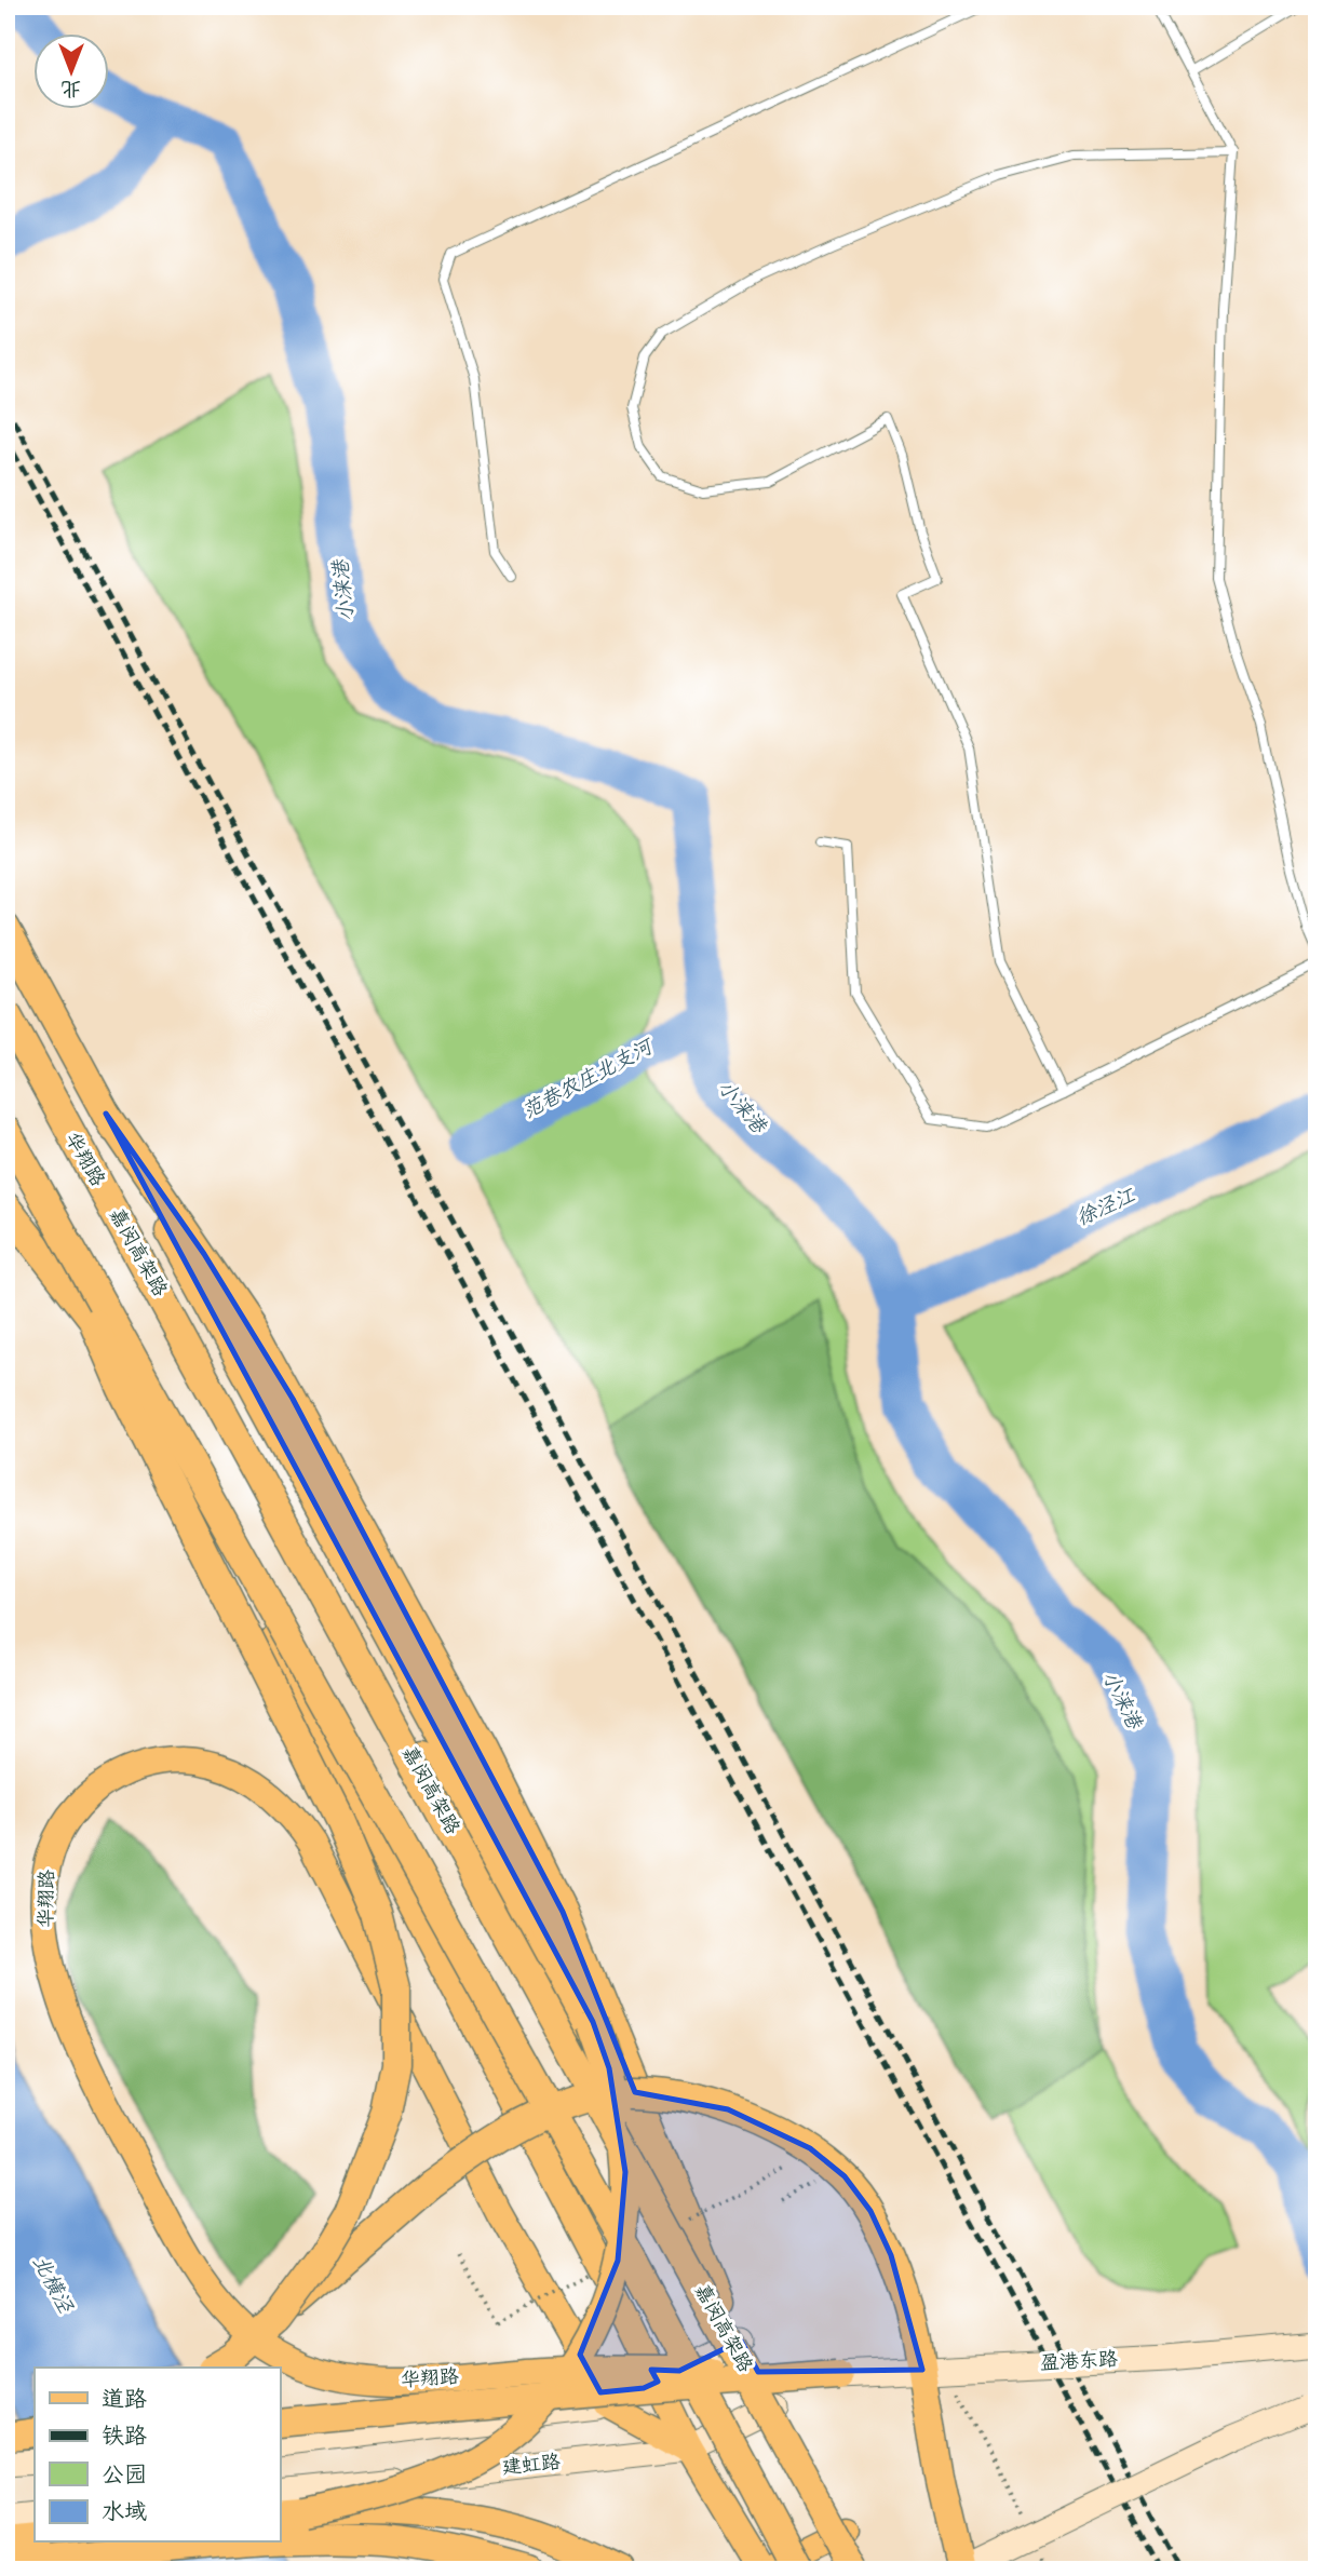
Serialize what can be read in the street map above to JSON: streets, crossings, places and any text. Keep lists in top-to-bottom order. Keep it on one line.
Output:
{"streets":{"highway":["嘉闵高架路"],"main road":["华翔路","盈港东路","建虹路"]},"crossings":[["华翔路","盈港东路"],["华翔路","建虹路"]],"water":["小涞港","范巷农庄北支河","徐泾江","北横泾"],"legend":["道路","铁路","公园","水域"],"north":"bottom"}
